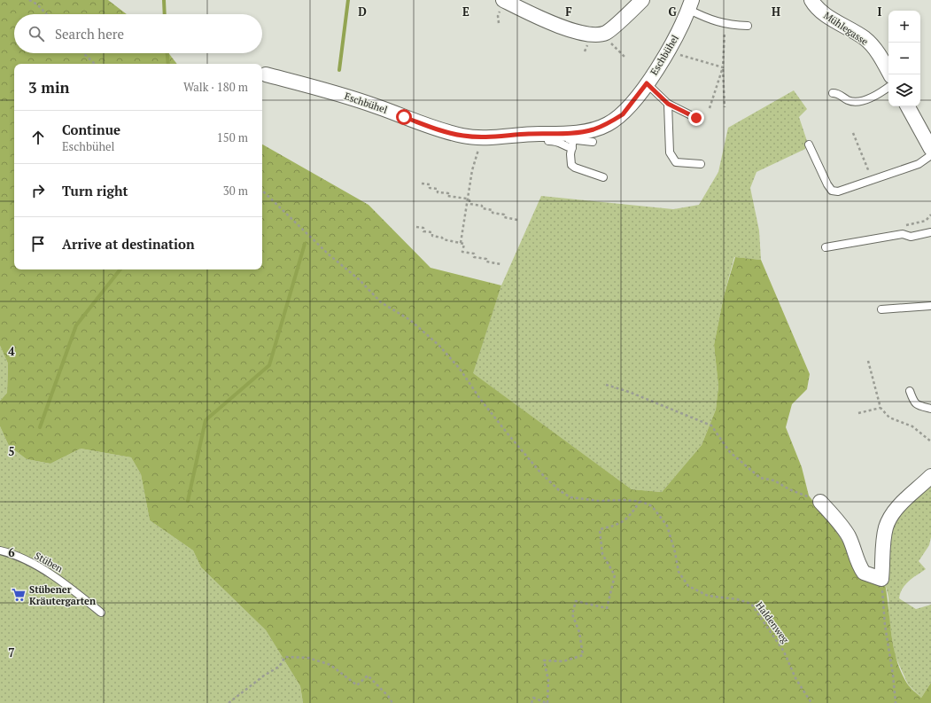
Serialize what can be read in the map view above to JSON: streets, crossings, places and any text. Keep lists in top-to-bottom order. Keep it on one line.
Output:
{"streets":{"street":["Mühlegasse","Eschbühel"],"lane":["Stüben"],"path":["Haldenweg"]},"places":{"supermarket":["Stübener Kräutergarten"]},"page":{"map_buttons":["+","−"],"search":"Search here","heading":["3 min","Walk · 180 m"],"list":[["Continue","Eschbühel","150 m"],["Turn right","30 m"],"Arrive at destination"]},"grid":{"columns":["D","E","F","G","H","I"],"rows":["4","5","6","7"]}}
